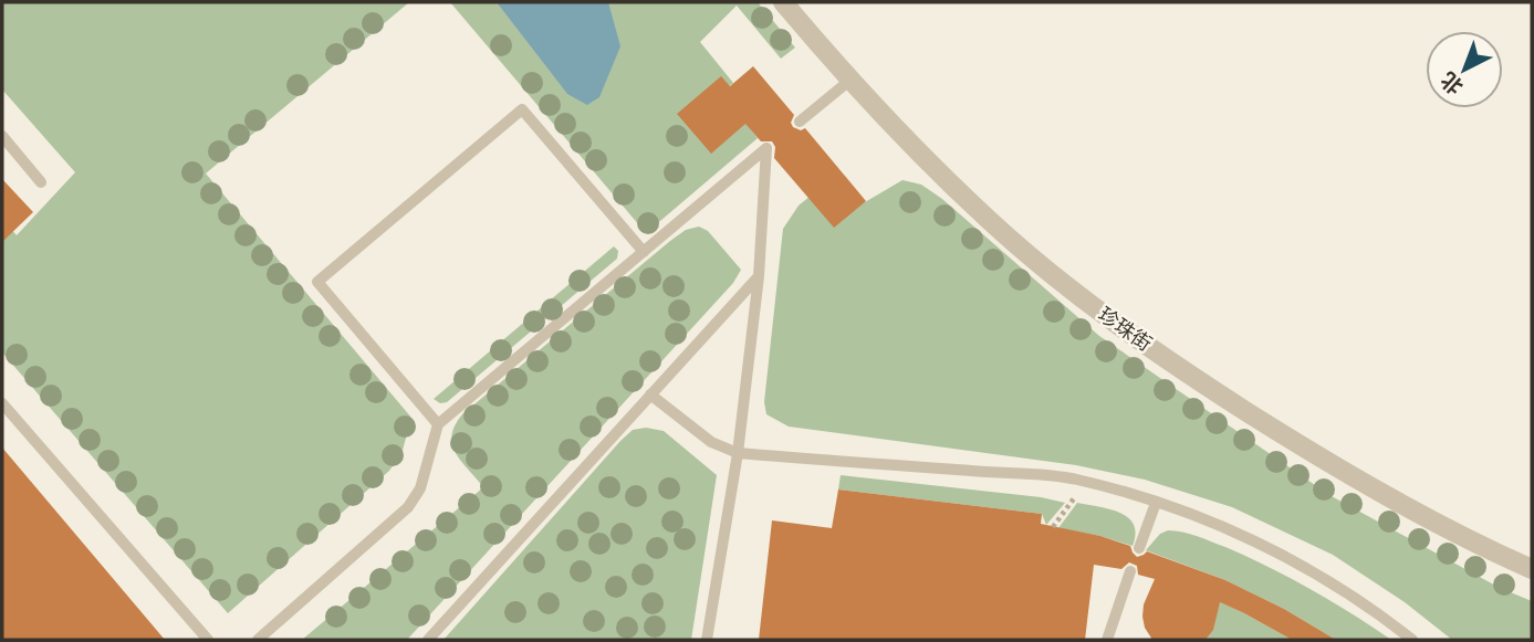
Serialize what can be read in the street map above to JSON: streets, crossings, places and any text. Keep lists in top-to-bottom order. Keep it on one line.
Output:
{"streets":{"street":["珍珠街"]},"north":"bottom left"}
